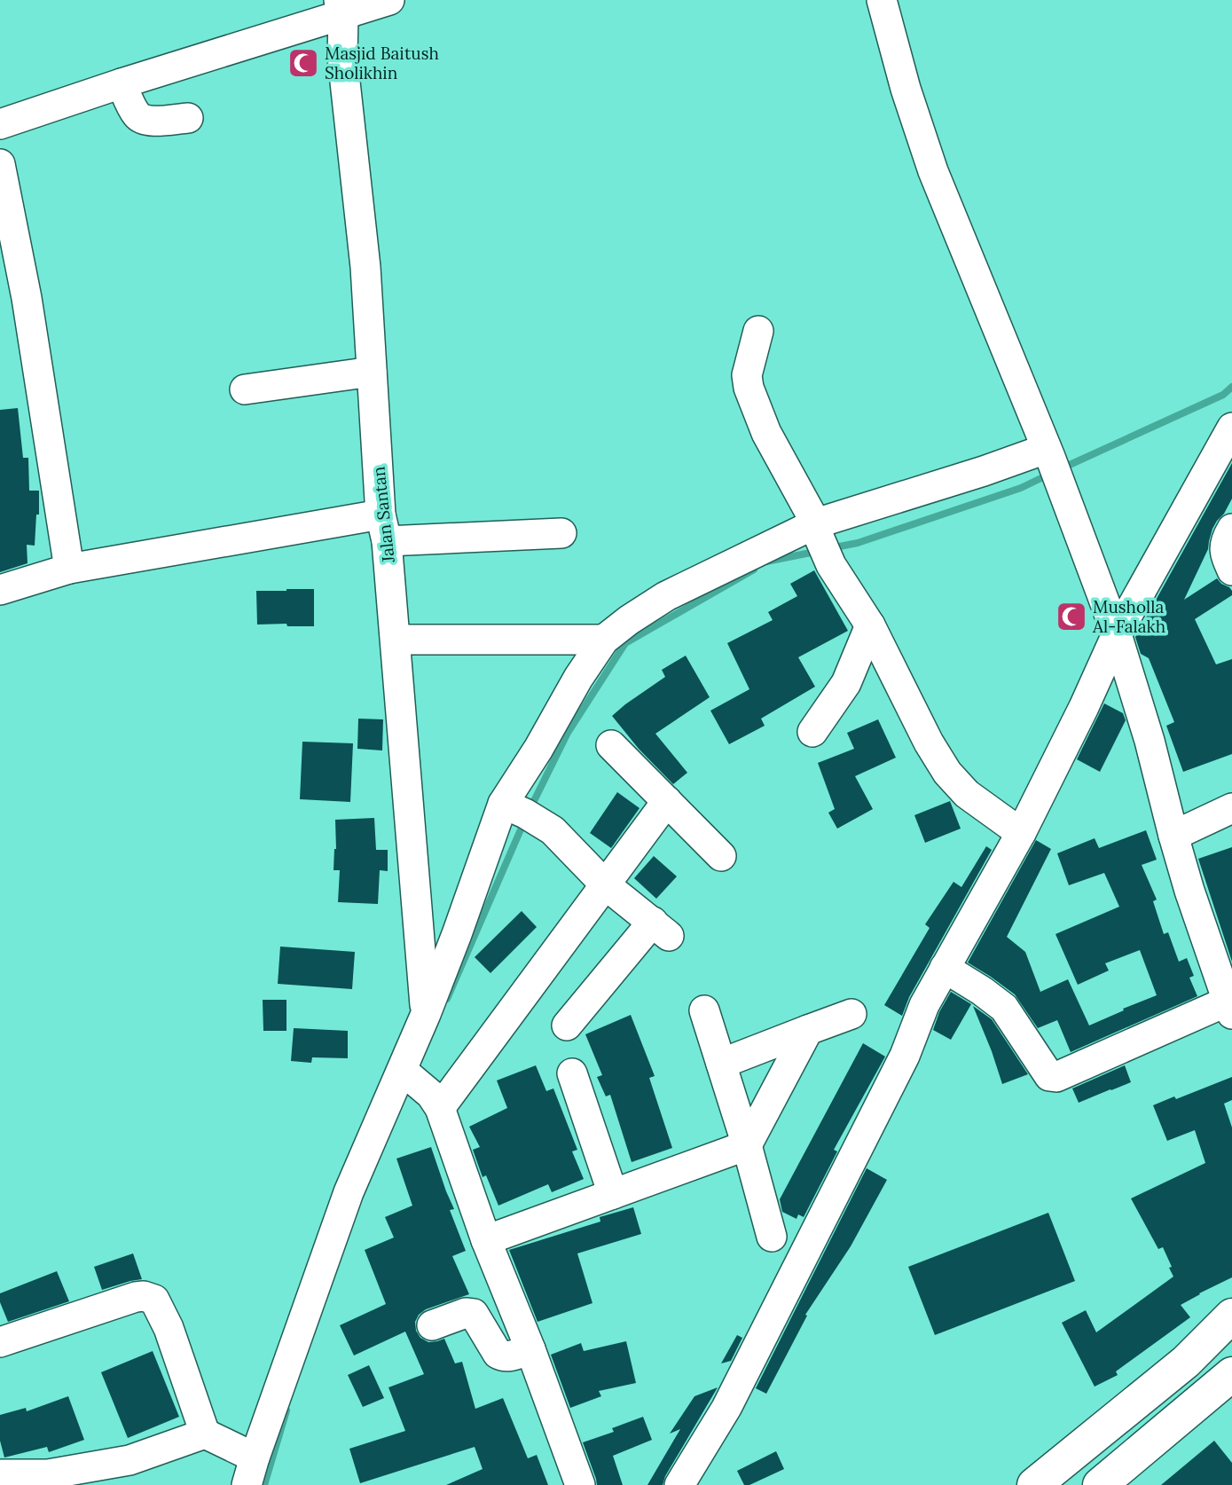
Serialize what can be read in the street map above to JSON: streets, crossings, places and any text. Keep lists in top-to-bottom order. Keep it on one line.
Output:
{"streets":{"street":["Jalan Santan"]},"places":{"mosque":["Masjid Baitush Sholikhin","Musholla Al-Falakh"]}}
